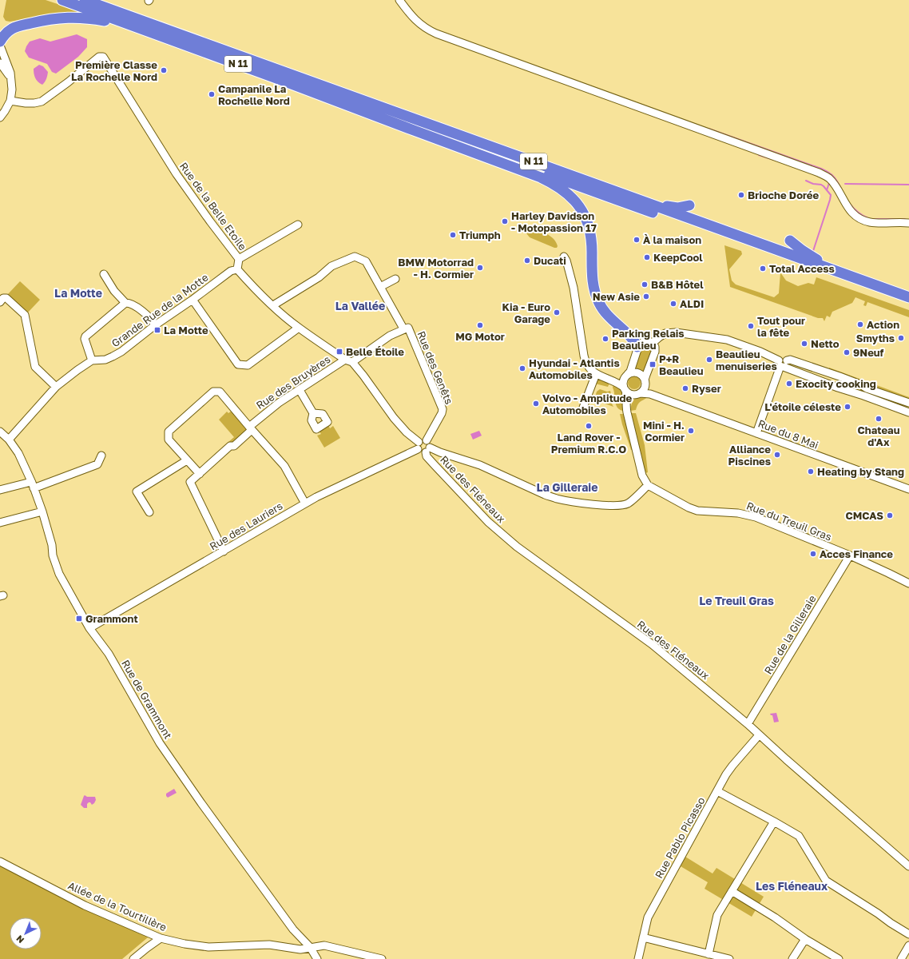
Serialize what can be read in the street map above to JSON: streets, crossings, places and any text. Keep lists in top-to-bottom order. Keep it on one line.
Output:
{"streets":{"highway":["N 11"],"street":["Rue de la Belle Etoile","Grande Rue de la Motte","Rue des Genêts","Rue des Bruyères","Rue du 8 Mai","Rue des Fléneaux","Rue du Treuil Gras","Rue des Lauriers","Rue de la Gilleraie","Rue de Grammont","Rue Pablo Picasso","Allée de la Tourtillère"]},"crossings":[["Rue de la Belle Etoile","Grande Rue de la Motte"],["Grande Rue de la Motte","Rue de Grammont"],["Rue des Genêts","Rue des Bruyères"],["Rue des Genêts","Rue des Fléneaux"],["Rue des Genêts","Rue des Lauriers"],["Rue des Bruyères","Rue des Lauriers"],["Rue des Fléneaux","Rue des Lauriers"],["Rue des Fléneaux","Rue de la Gilleraie"],["Rue des Fléneaux","Rue Pablo Picasso"],["Rue du Treuil Gras","Rue de la Gilleraie"],["Rue des Lauriers","Rue de Grammont"],["Rue de Grammont","Allée de la Tourtillère"]],"districts":["La Motte","La Vallée","La Gilleraie","Le Treuil Gras","Les Fléneaux"],"places":{"other":["Première Classe La Rochelle Nord","Campanile La Rochelle Nord","Brioche Dorée","Harley Davidson - Motopassion 17","Triumph","À la maison","KeepCool","Ducati","BMW Motorrad - H. Cormier","Total Access","B&B Hôtel","New Asie","ALDI","Kia - Euro Garage","Action","MG Motor","Tout pour la fête","Smyths","Parking Relais Beaulieu","Netto","9Neuf","Beaulieu menuiseries","Hyundai - Atlantis Automobiles","Exocity cooking","Ryser","Volvo - Amplitude Automobiles","L'étoile céleste","Chateau d'Ax","Land Rover - Premium R.C.O","Mini - H. Cormier","Alliance Piscines","Heating by Stang","CMCAS","Acces Finance"],"transit":["La Motte","Belle Étoile","P+R Beaulieu","Grammont"]},"north":"bottom left"}
